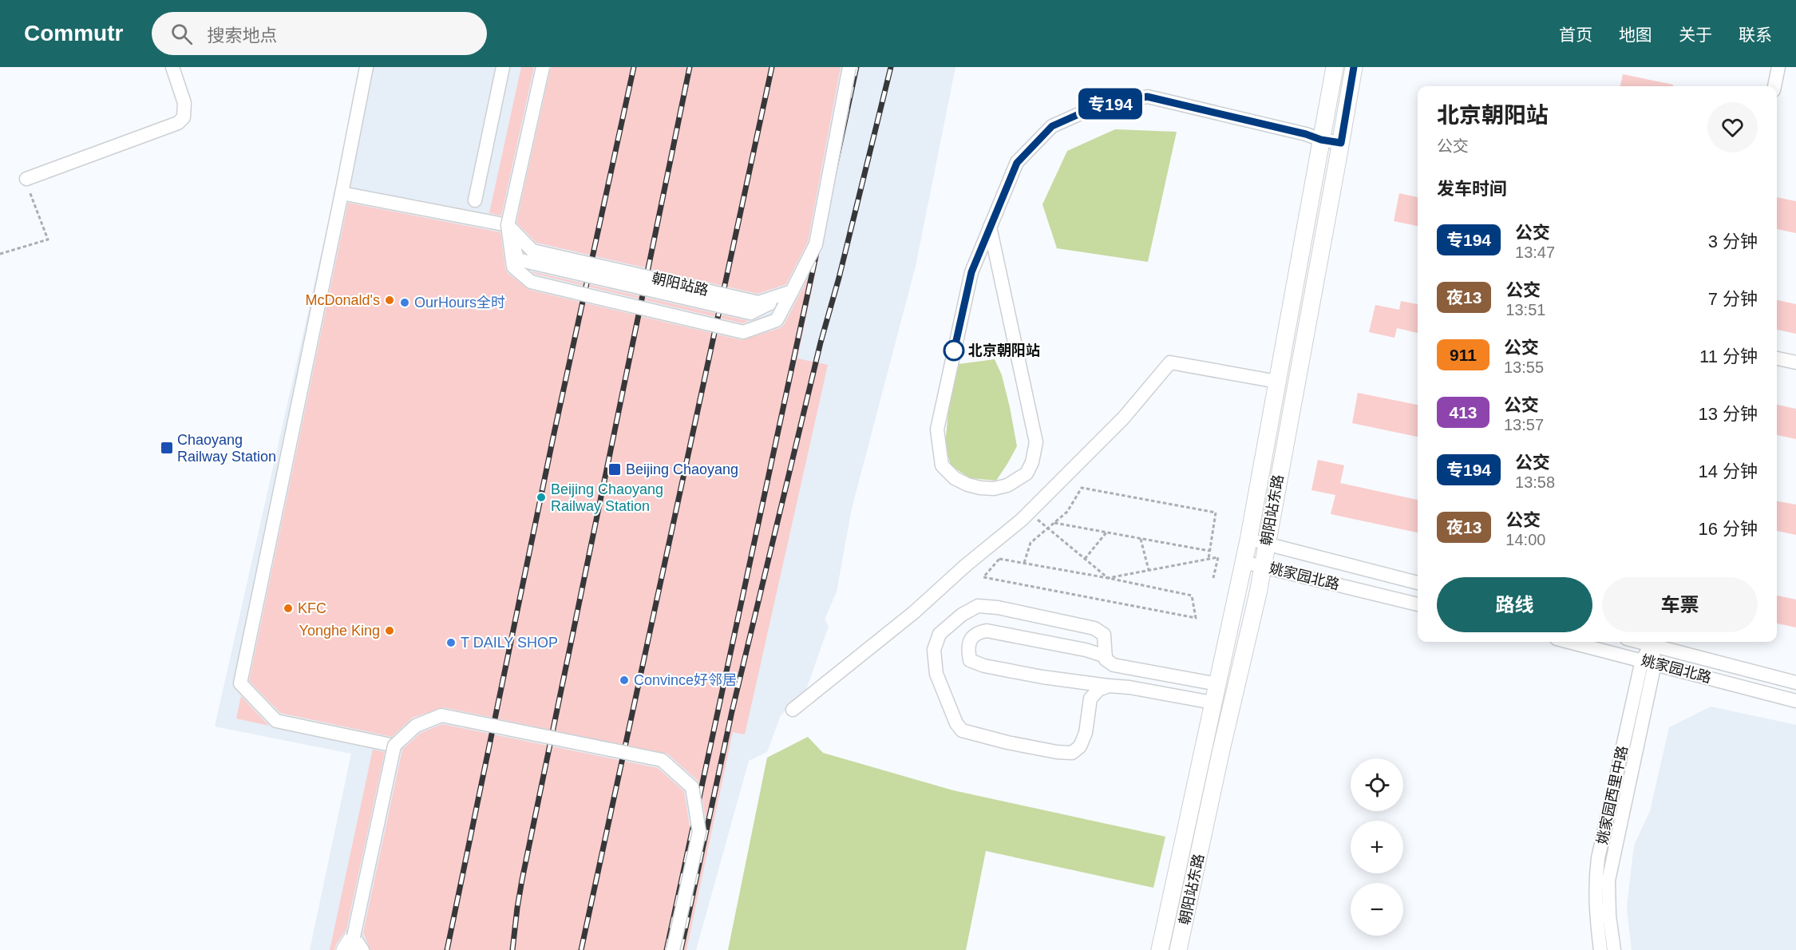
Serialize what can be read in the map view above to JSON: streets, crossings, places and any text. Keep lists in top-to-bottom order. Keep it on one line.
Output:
{"streets":{"main road":["朝阳站东路"],"street":["朝阳站路","姚家园北路","姚家园西里中路"]},"crossings":[["朝阳站东路","姚家园北路"],["姚家园北路","姚家园西里中路"]],"places":{"other":["McDonald's","OurHours全时","北京朝阳站","Beijing Chaoyang Railway Station","KFC","Yonghe King","T DAILY SHOP","Convince好邻居"],"transit":["Chaoyang Railway Station","Beijing Chaoyang"]},"lines":["bus line 专194"],"page":{"header":"Commutr","search":"搜索地点","nav":["首页","地图","关于","联系"],"on_map":"专194","heading":[["北京朝阳站","公交"],"发车时间"],"list":[{"mark":"专194","name":"公交","note":"13:47","value":"3 分钟"},{"mark":"夜13","name":"公交","note":"13:51","value":"7 分钟"},{"mark":"911","name":"公交","note":"13:55","value":"11 分钟"},{"mark":"413","name":"公交","note":"13:57","value":"13 分钟"},{"mark":"专194","name":"公交","note":"13:58","value":"14 分钟"},{"mark":"夜13","name":"公交","note":"14:00","value":"16 分钟"}],"buttons":["路线","车票"],"map_buttons":["+","−"]}}
